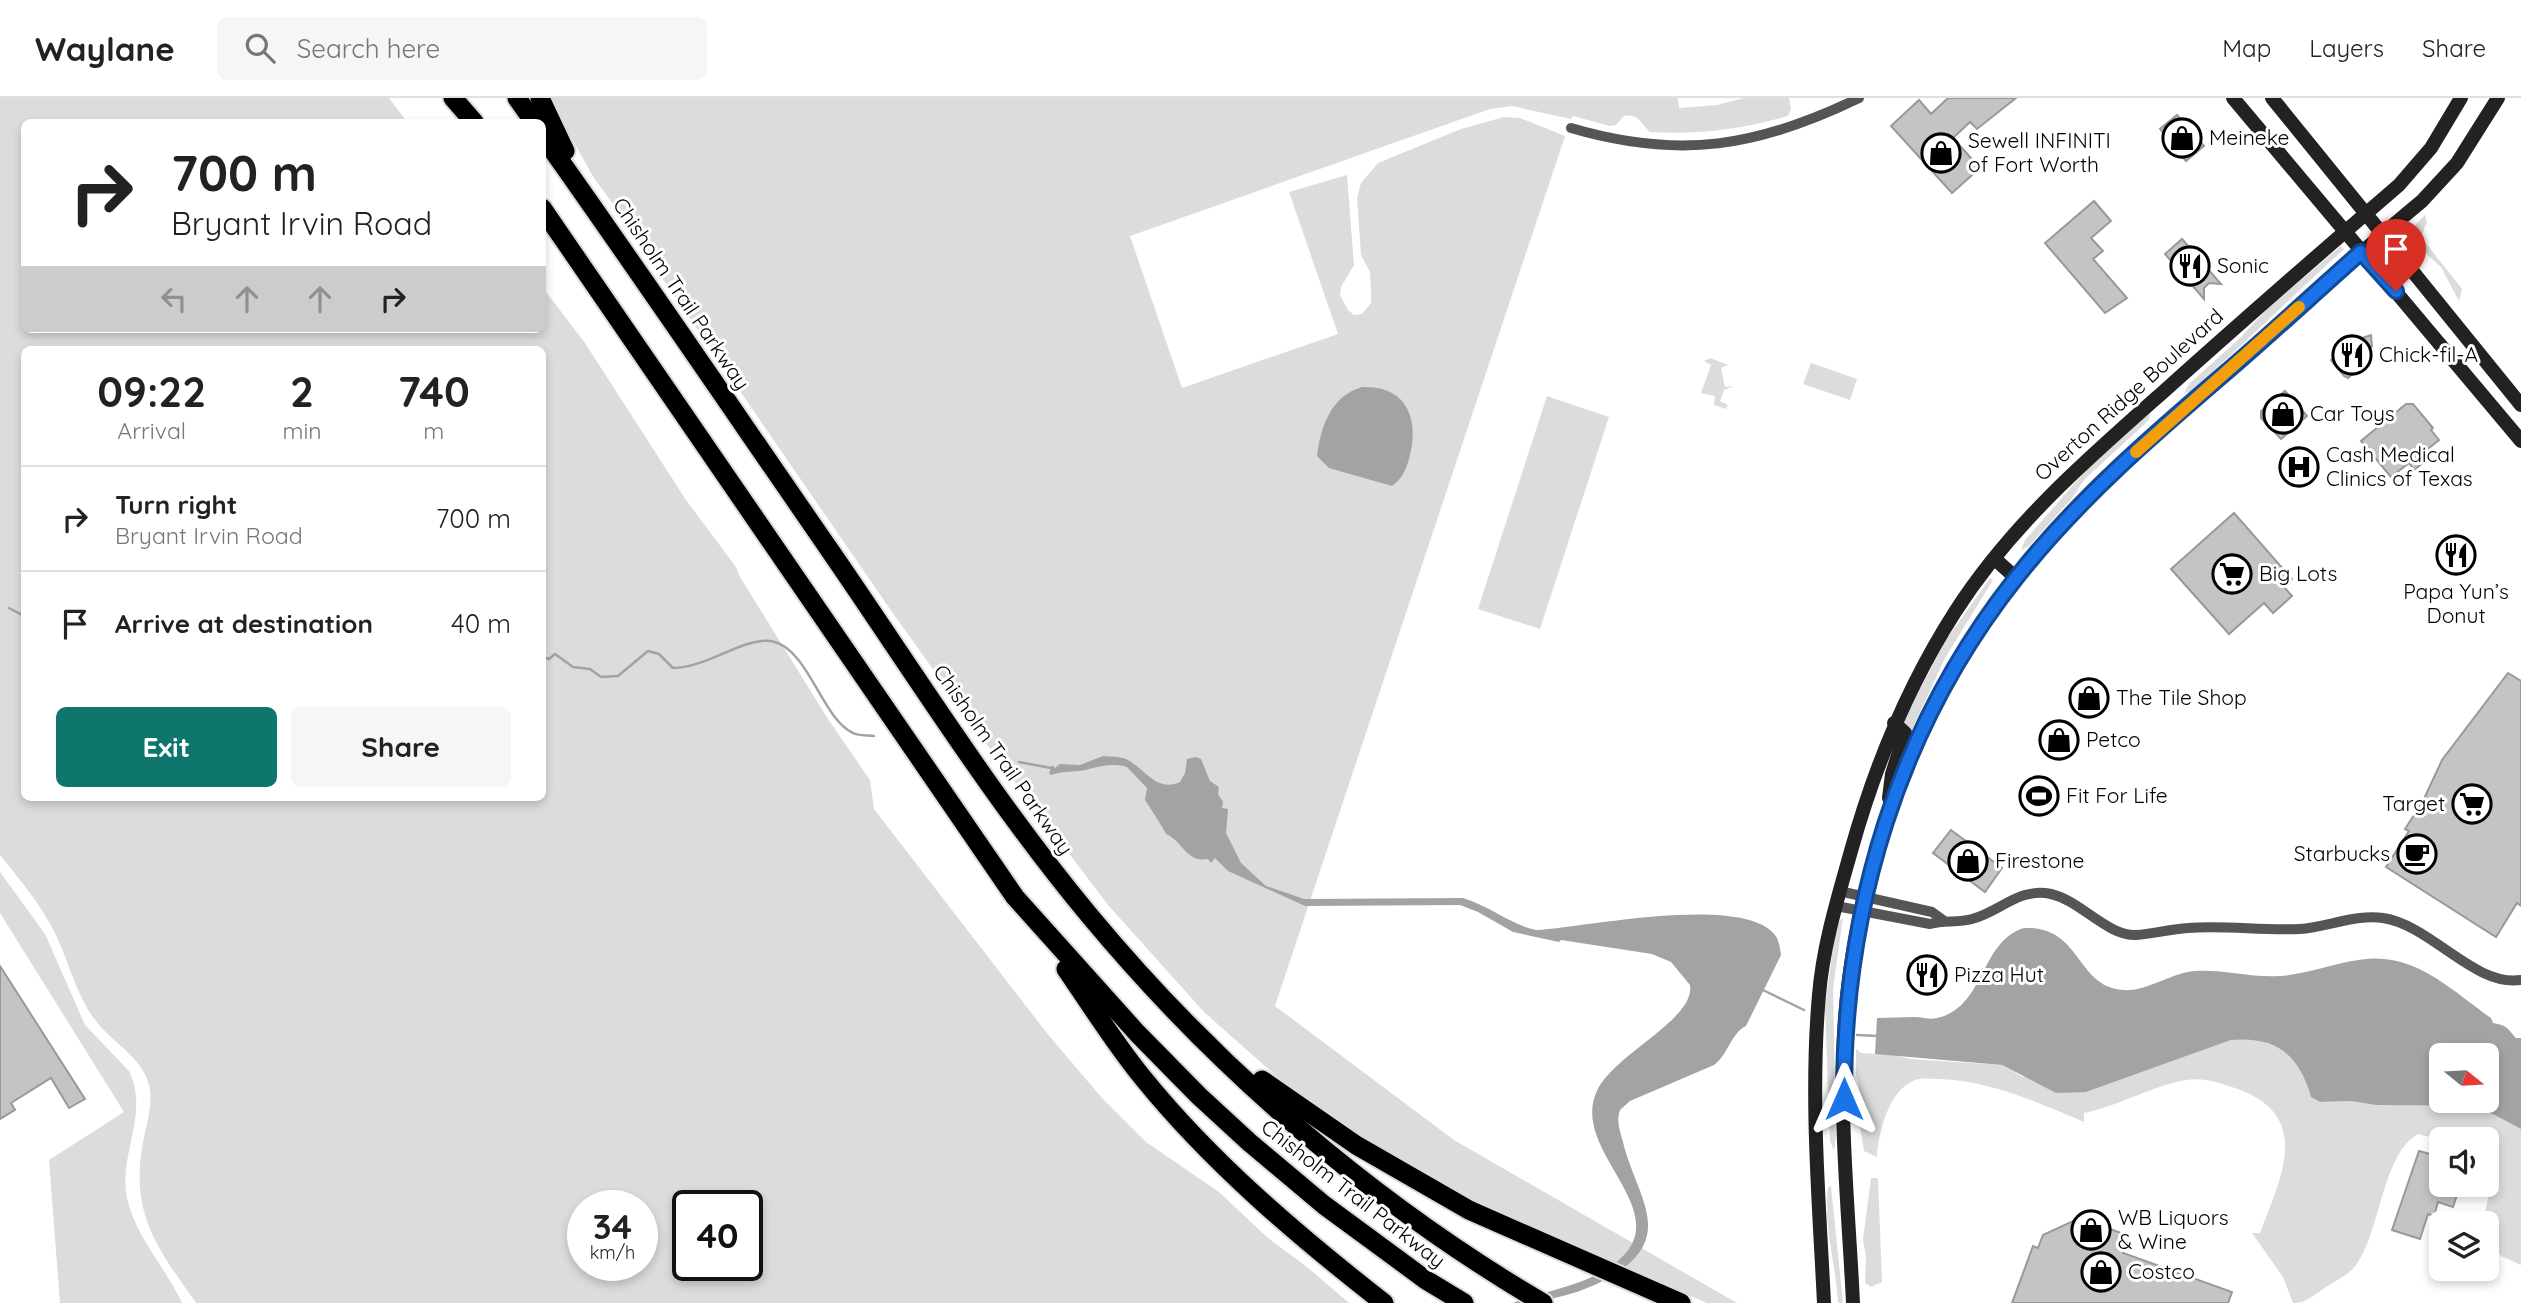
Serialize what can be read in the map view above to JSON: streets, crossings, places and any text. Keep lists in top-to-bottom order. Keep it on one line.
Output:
{"streets":{"highway":["Chisholm Trail Parkway"],"street":["Overton Ridge Boulevard"]},"places":{"shop":["Meineke","Sewell INFINITI of Fort Worth","Car Toys","The Tile Shop","Petco","Firestone","WB Liquors & Wine","Costco"],"restaurant":["Sonic","Chick-fil-A","Papa Yun’s Donut","Pizza Hut"],"hospital":["Cash Medical Clinics of Texas"],"supermarket":["Big Lots","Target"],"sports":["Fit For Life"],"cafe":["Starbucks"]},"north":"right","page":{"header":"Waylane","search":"Search here","nav":["Map","Layers","Share"],"turn":["700 m","Bryant Irvin Road"],"eta":["09:22","Arrival","2","min","740","m"],"list":[{"name":"Turn right","note":"Bryant Irvin Road","value":"700 m"},{"name":"Arrive at destination","value":"40 m"}],"buttons":["Exit","Share"],"speed":"34 km/h","limit":"40"}}
